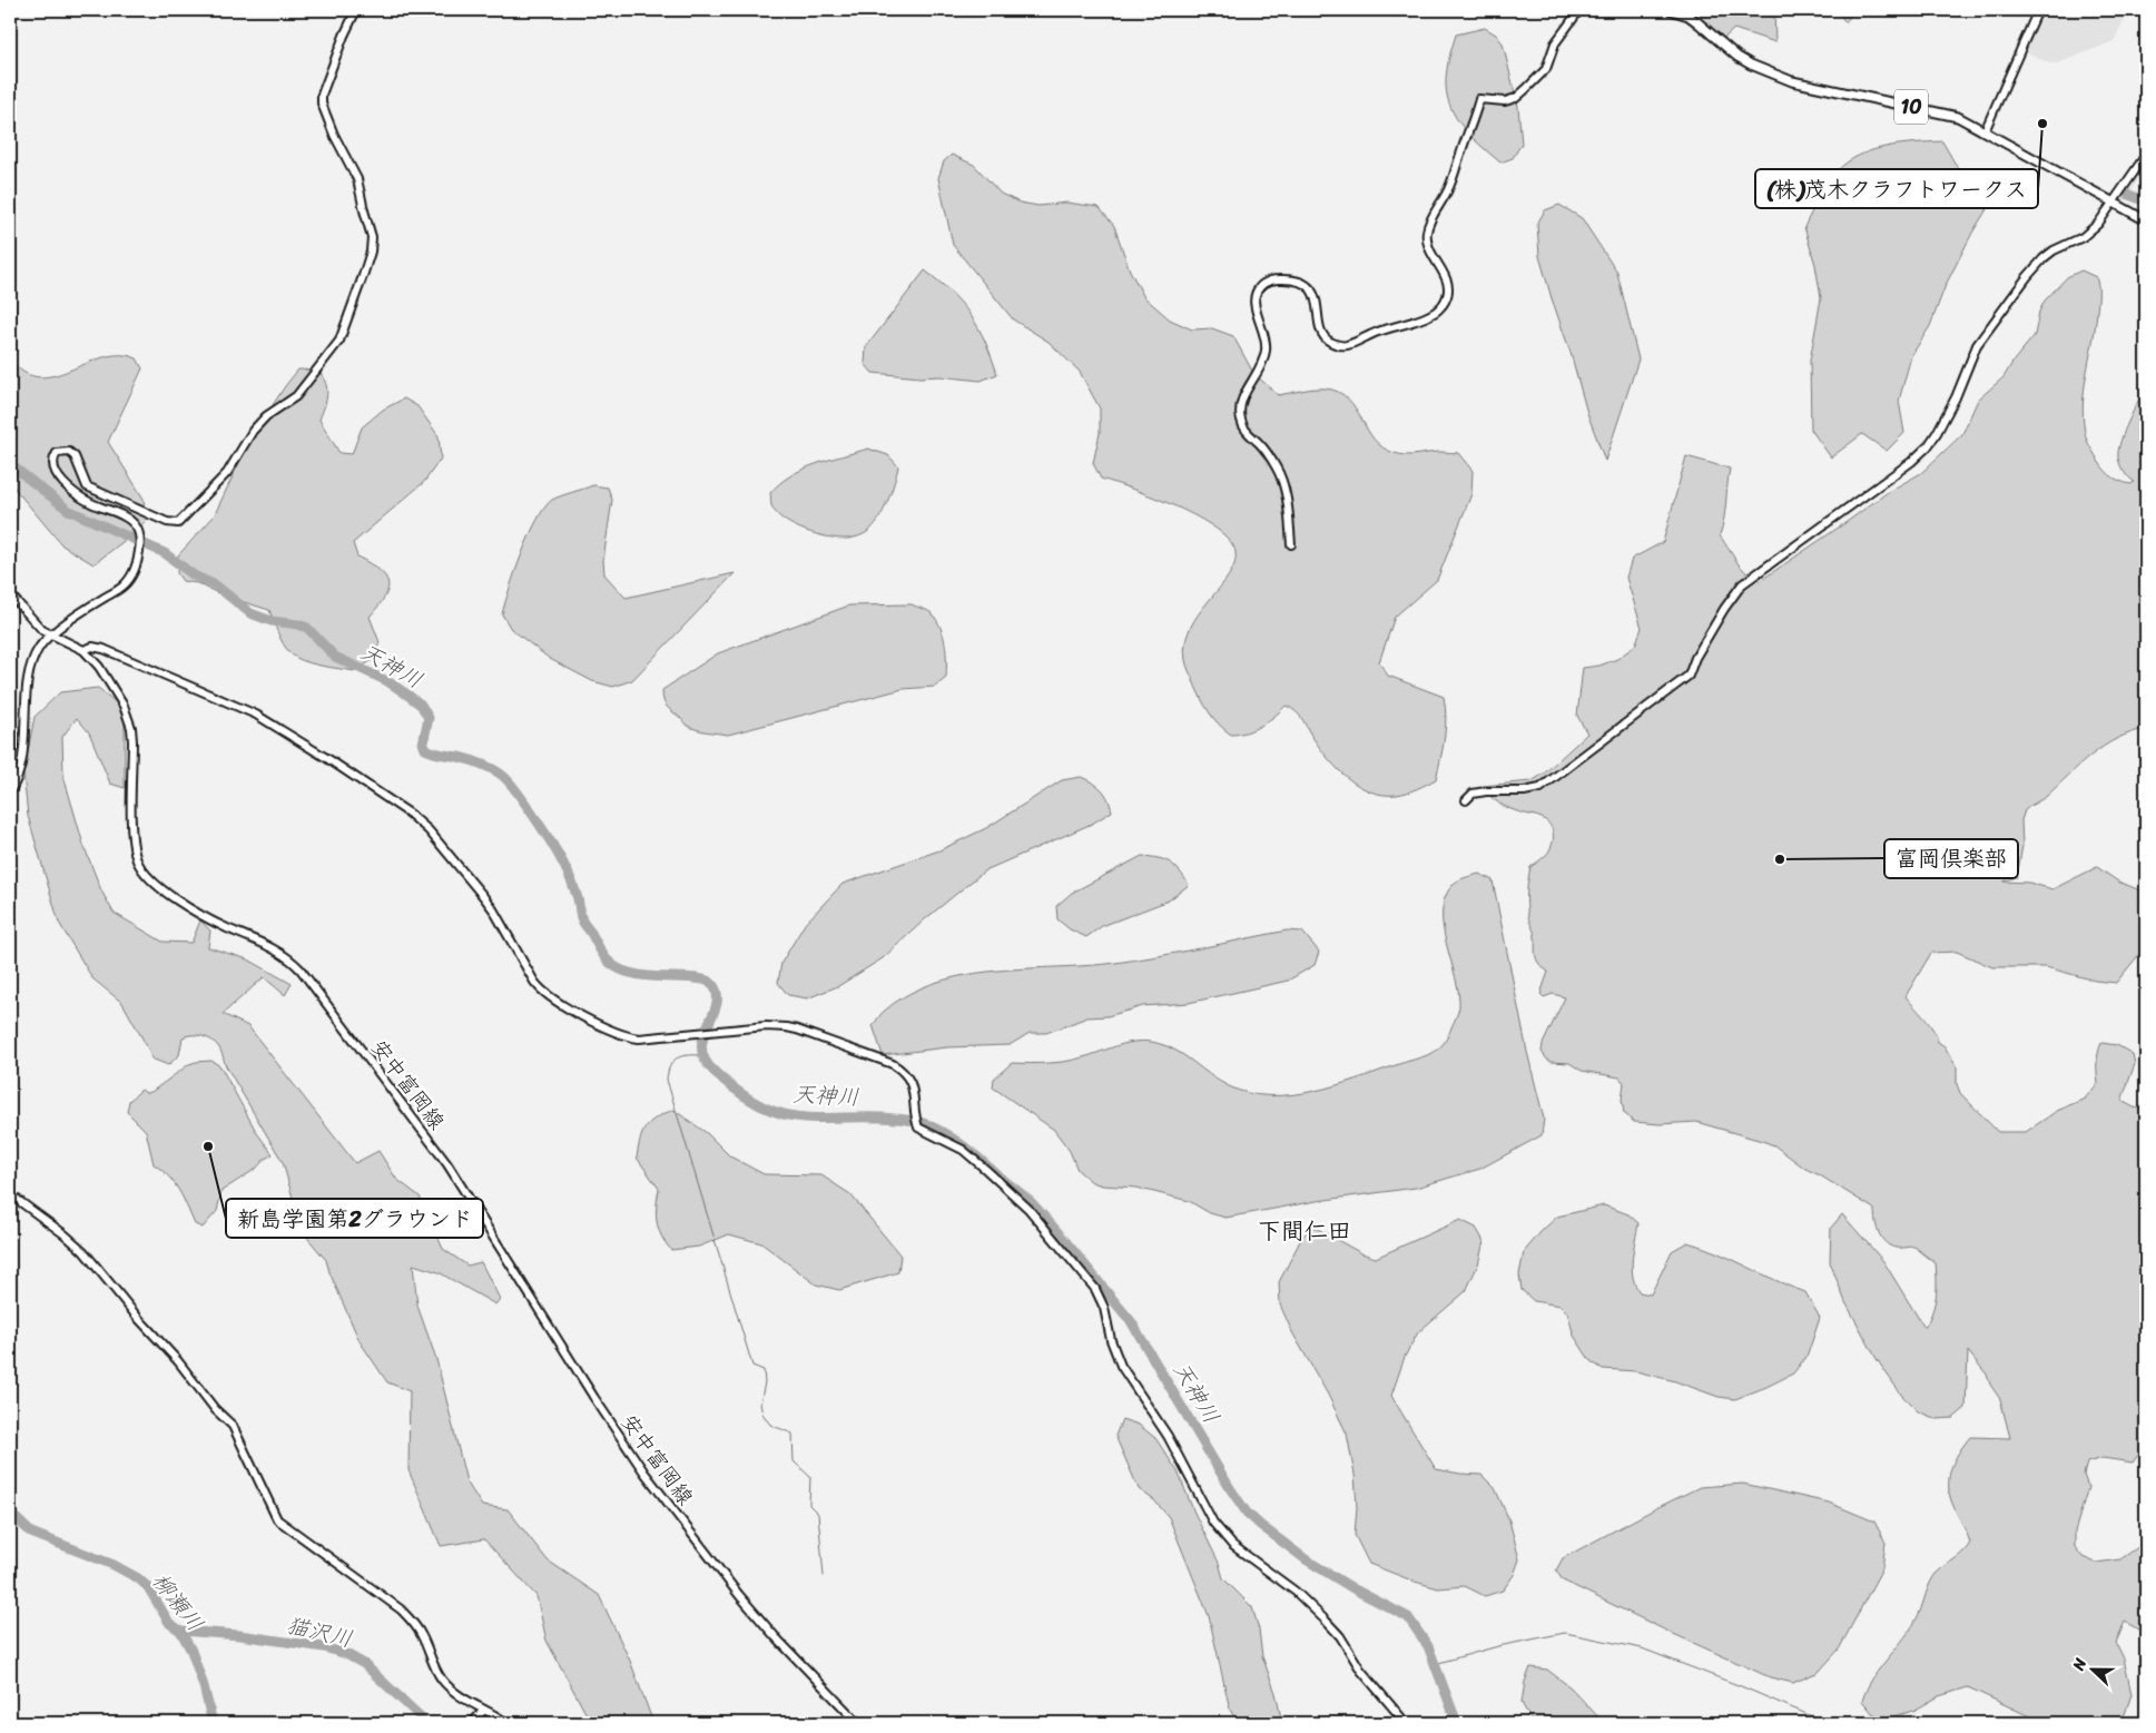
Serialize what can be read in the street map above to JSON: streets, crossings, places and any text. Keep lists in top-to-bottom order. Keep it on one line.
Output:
{"streets":{"main road":["10"],"street":["安中富岡線"]},"districts":["下間仁田"],"water":["天神川","柳瀬川","猫沢川"],"places":["(株)茂木クラフトワークス","富岡倶楽部","新島学園第2グラウンド"],"north":"left"}
